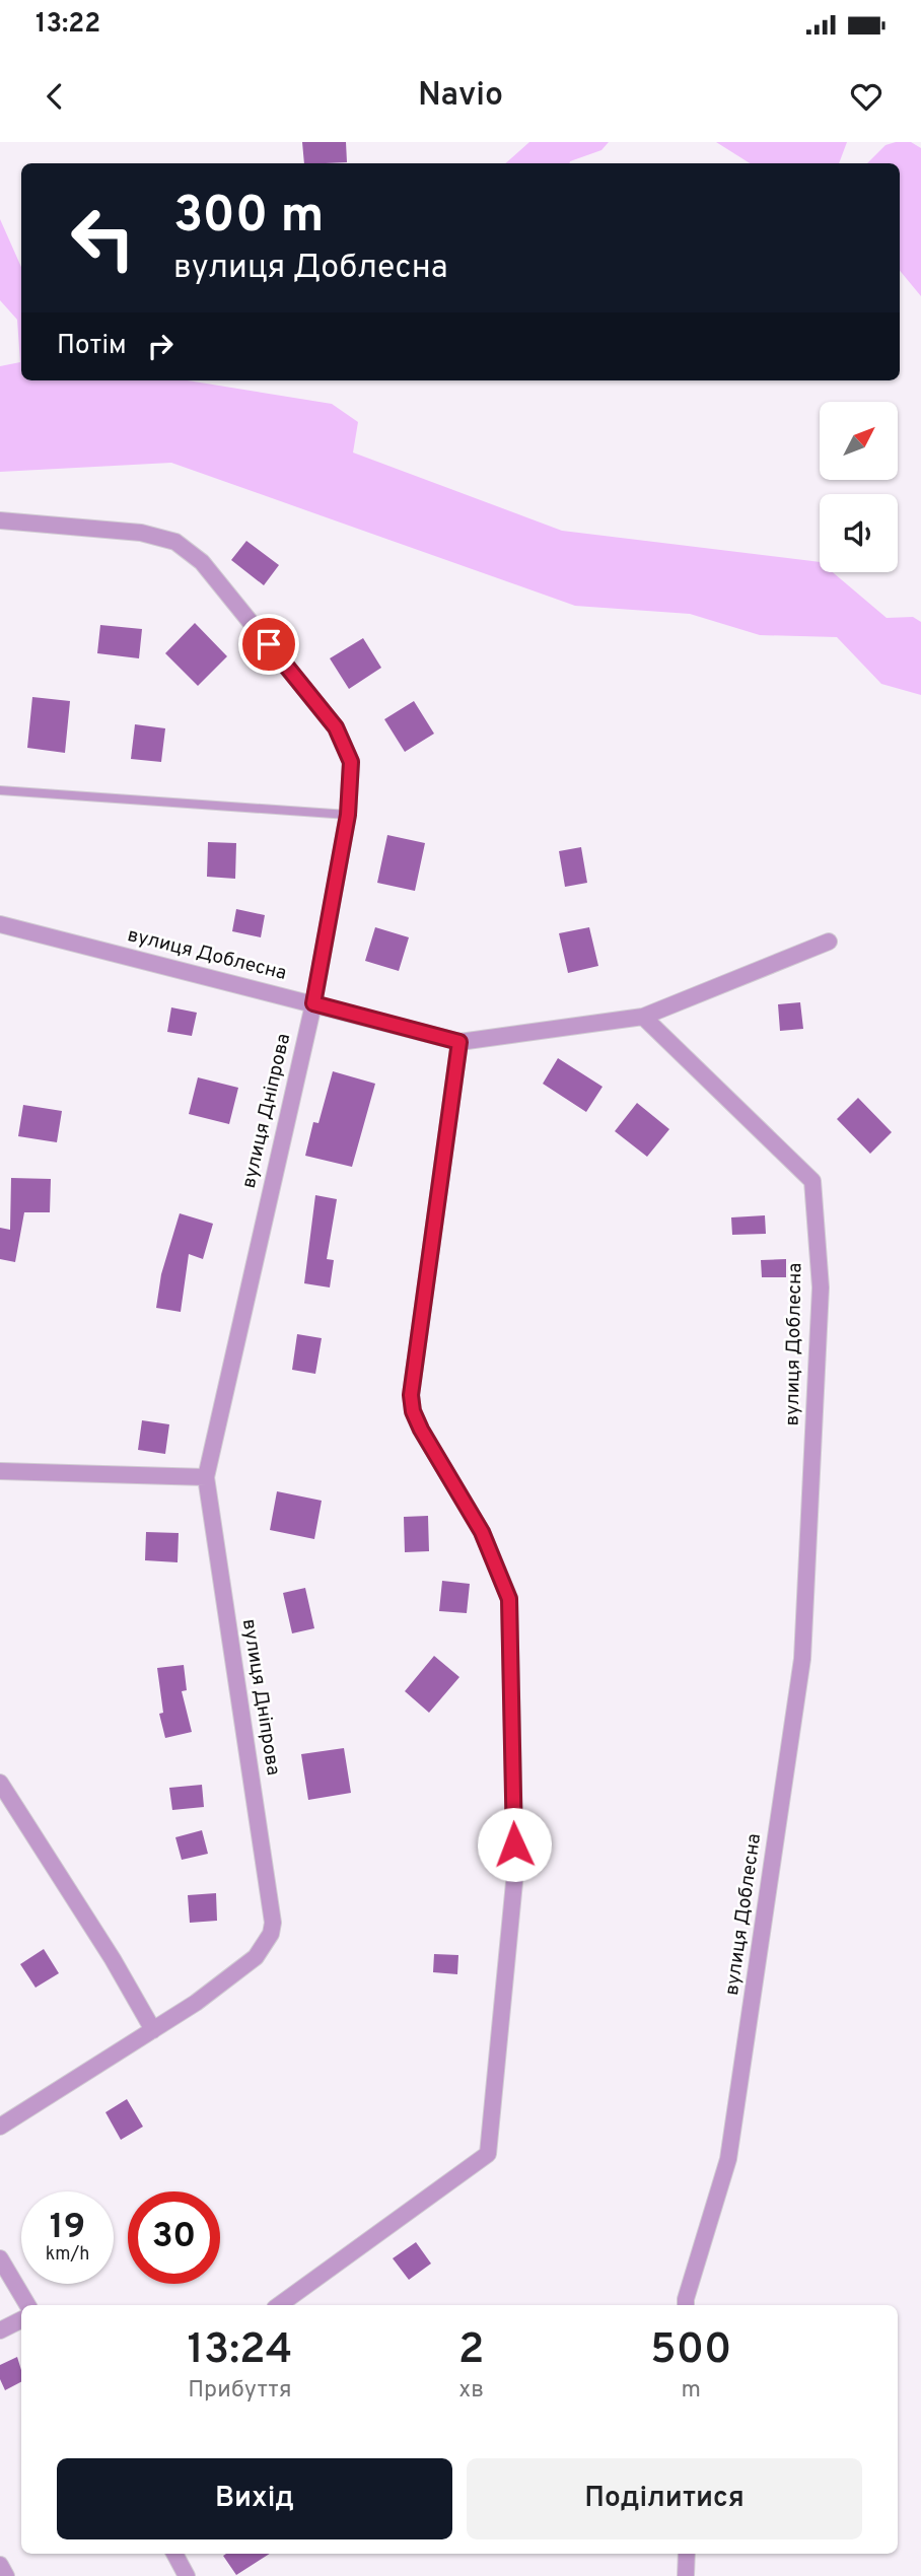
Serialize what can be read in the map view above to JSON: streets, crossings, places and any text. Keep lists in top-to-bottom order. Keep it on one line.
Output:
{"streets":{"street":["вулиця Доблесна","вулиця Дніпрова"]},"crossings":[["вулиця Доблесна","вулиця Дніпрова"]],"north":"top right","page":{"status":"13:22","header":"Navio","turn":["300 m","вулиця Доблесна"],"then":"Потім","speed":"19 km/h","limit":"30","eta":["13:24","Прибуття","2","хв","500","m"],"buttons":["Вихід","Поділитися"]}}
